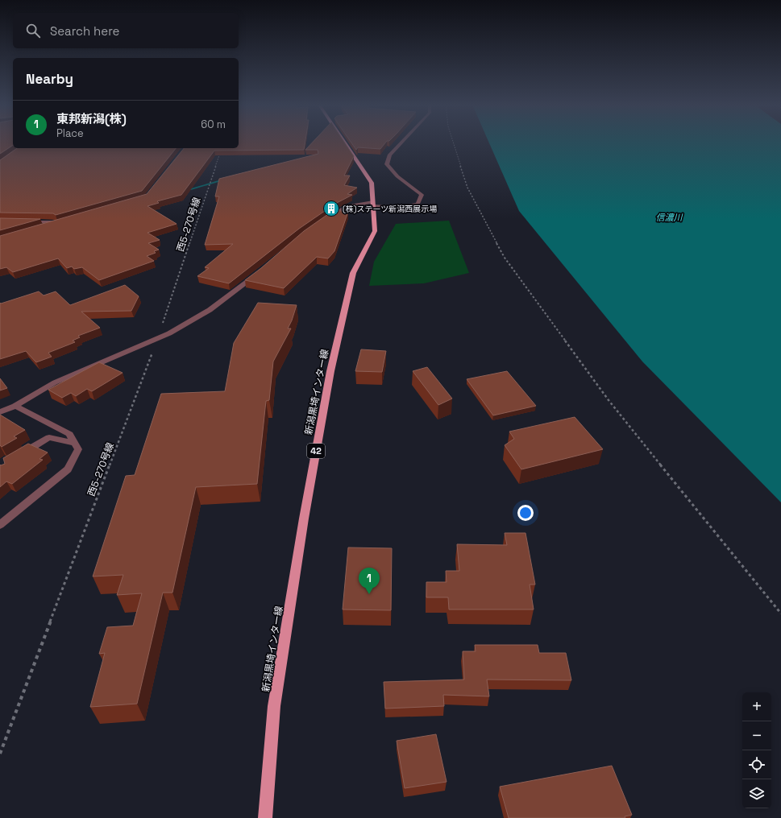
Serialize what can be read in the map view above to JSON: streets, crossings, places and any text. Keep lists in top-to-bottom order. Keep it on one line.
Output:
{"streets":{"main road":["新潟黒埼インター線","42"],"path":["西5-270号線"]},"water":["信濃川"],"places":{"building":["(株)ステーツ新潟西展示場"]},"page":{"search":"Search here","heading":"Nearby","list":[{"mark":"1","name":"東邦新潟(株)","note":"Place","value":"60 m"}],"pins":"1","map_buttons":["+","−"]}}
